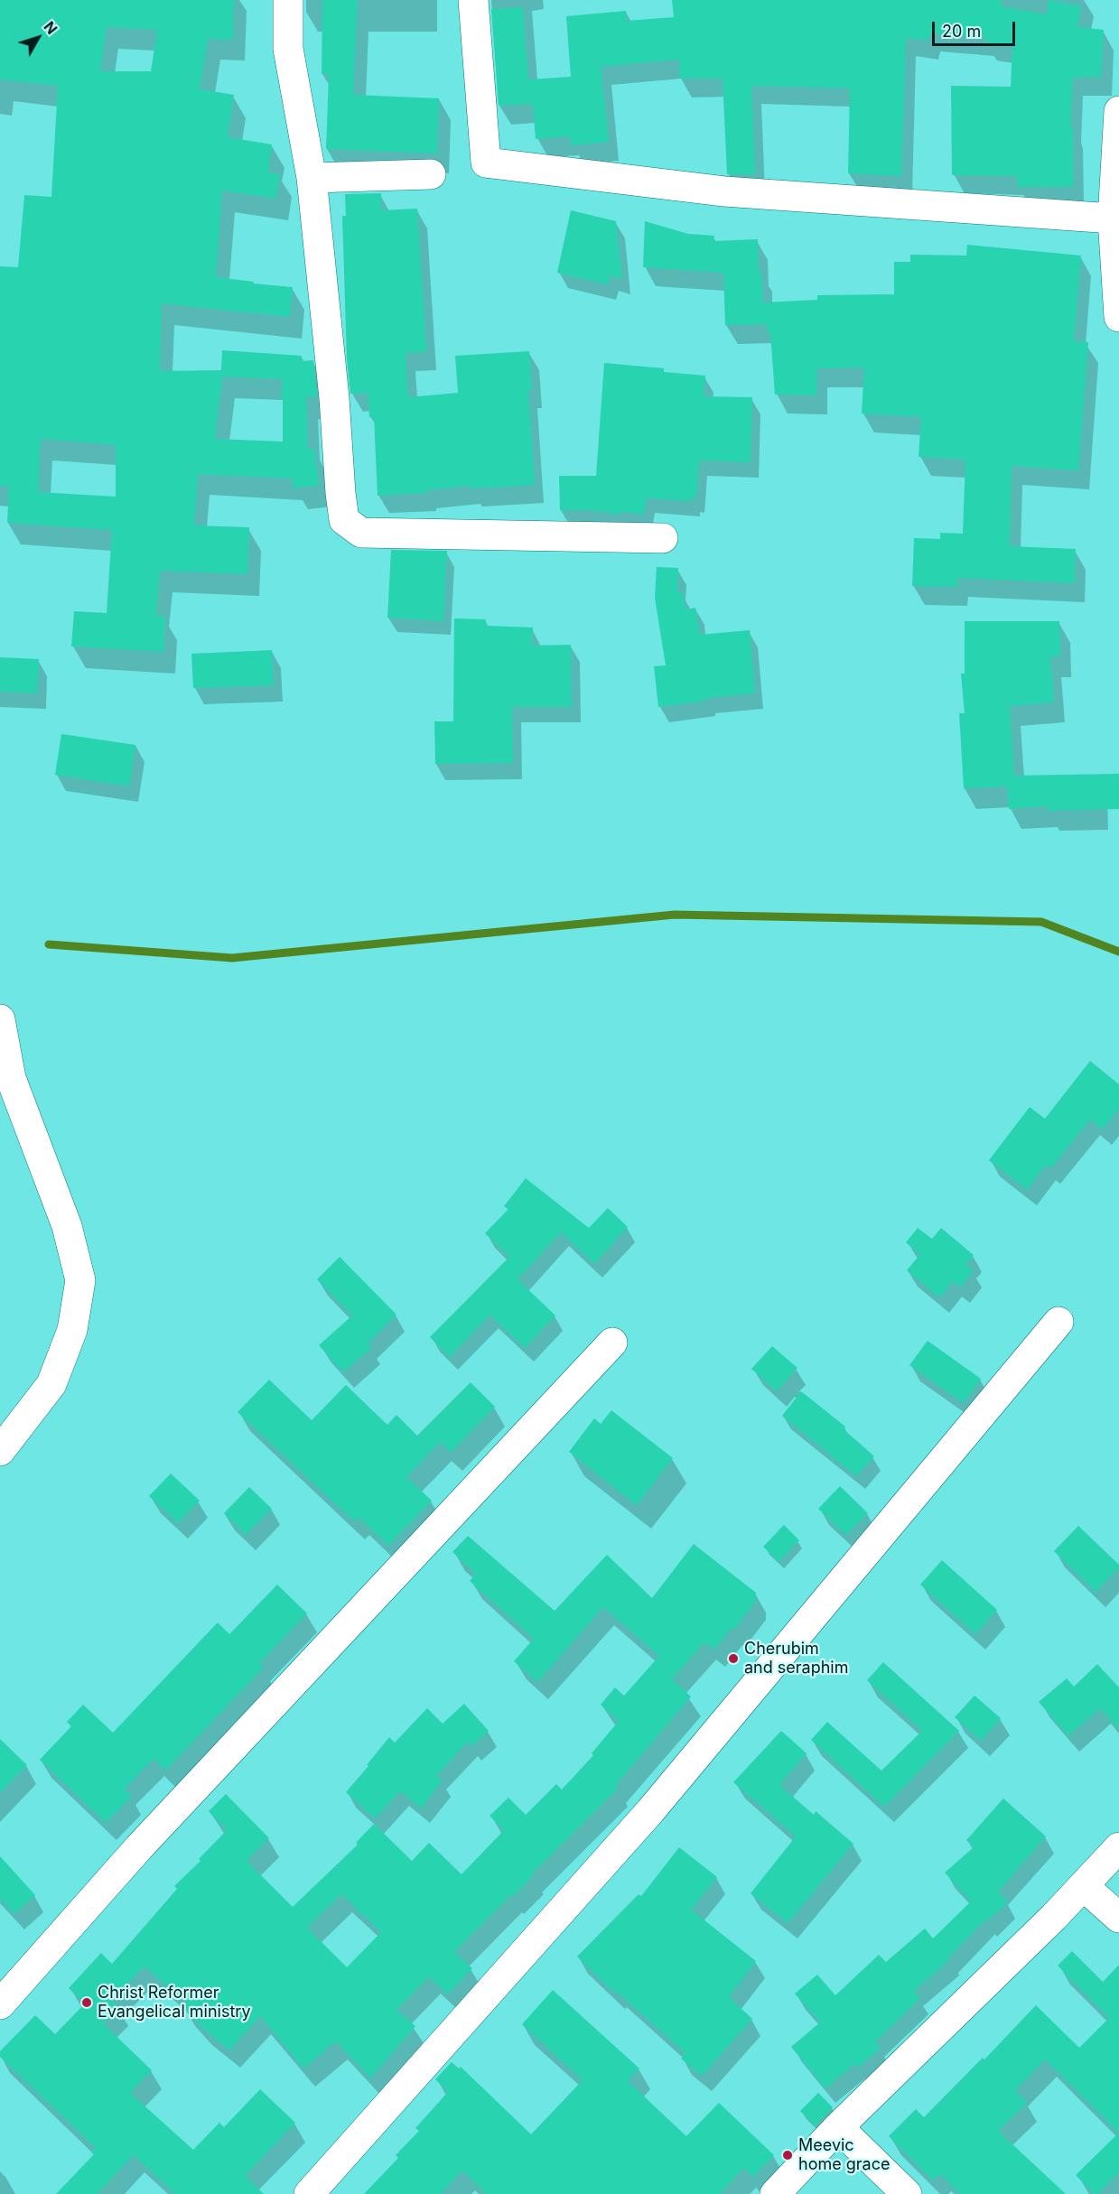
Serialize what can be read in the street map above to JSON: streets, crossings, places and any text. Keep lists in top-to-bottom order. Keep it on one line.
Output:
{"places":["Cherubim and seraphim","Christ Reformer Evangelical ministry","Meevic home grace"],"scale_bar":"20 m","north":"top right"}
